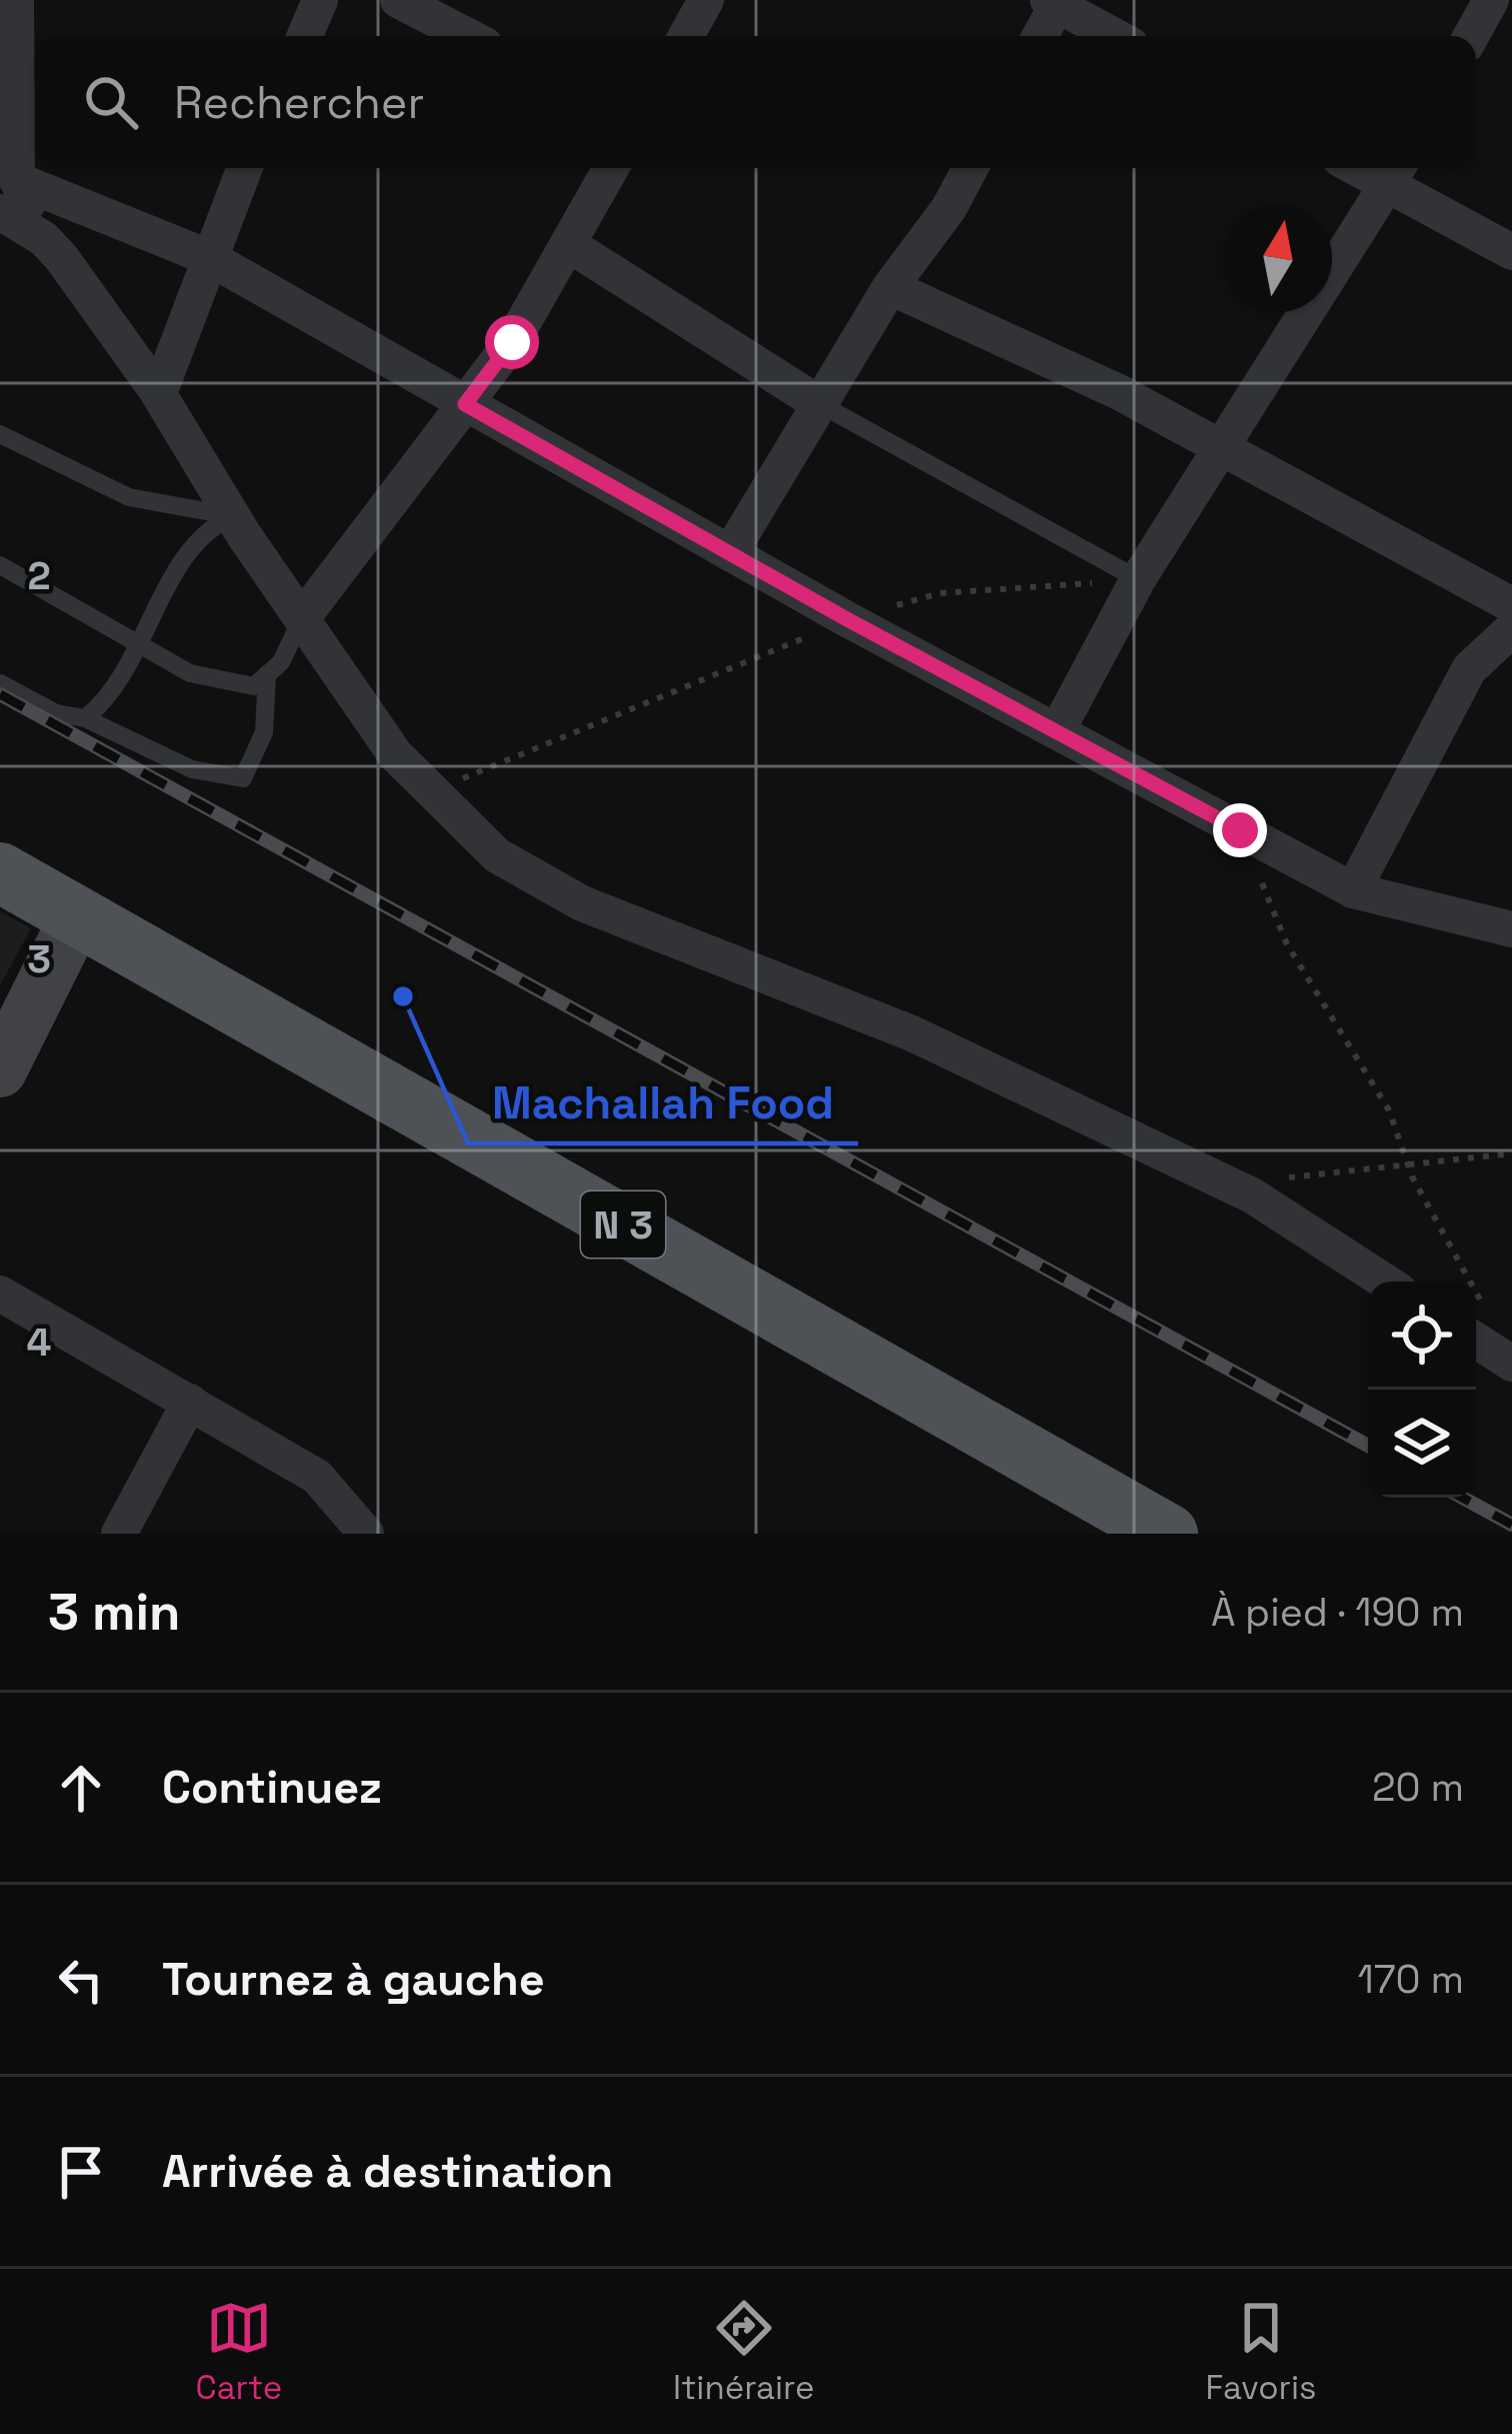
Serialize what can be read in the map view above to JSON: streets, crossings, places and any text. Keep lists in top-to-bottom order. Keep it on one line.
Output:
{"streets":{"main road":["N 3"]},"places":["Machallah Food"],"north":"top","page":{"search":"Rechercher","heading":["3 min","À pied · 190 m"],"list":[["Continuez","20 m"],["Tournez à gauche","170 m"],"Arrivée à destination"],"nav":["Carte","Itinéraire","Favoris"]},"grid":{"rows":["2","3","4"]}}
